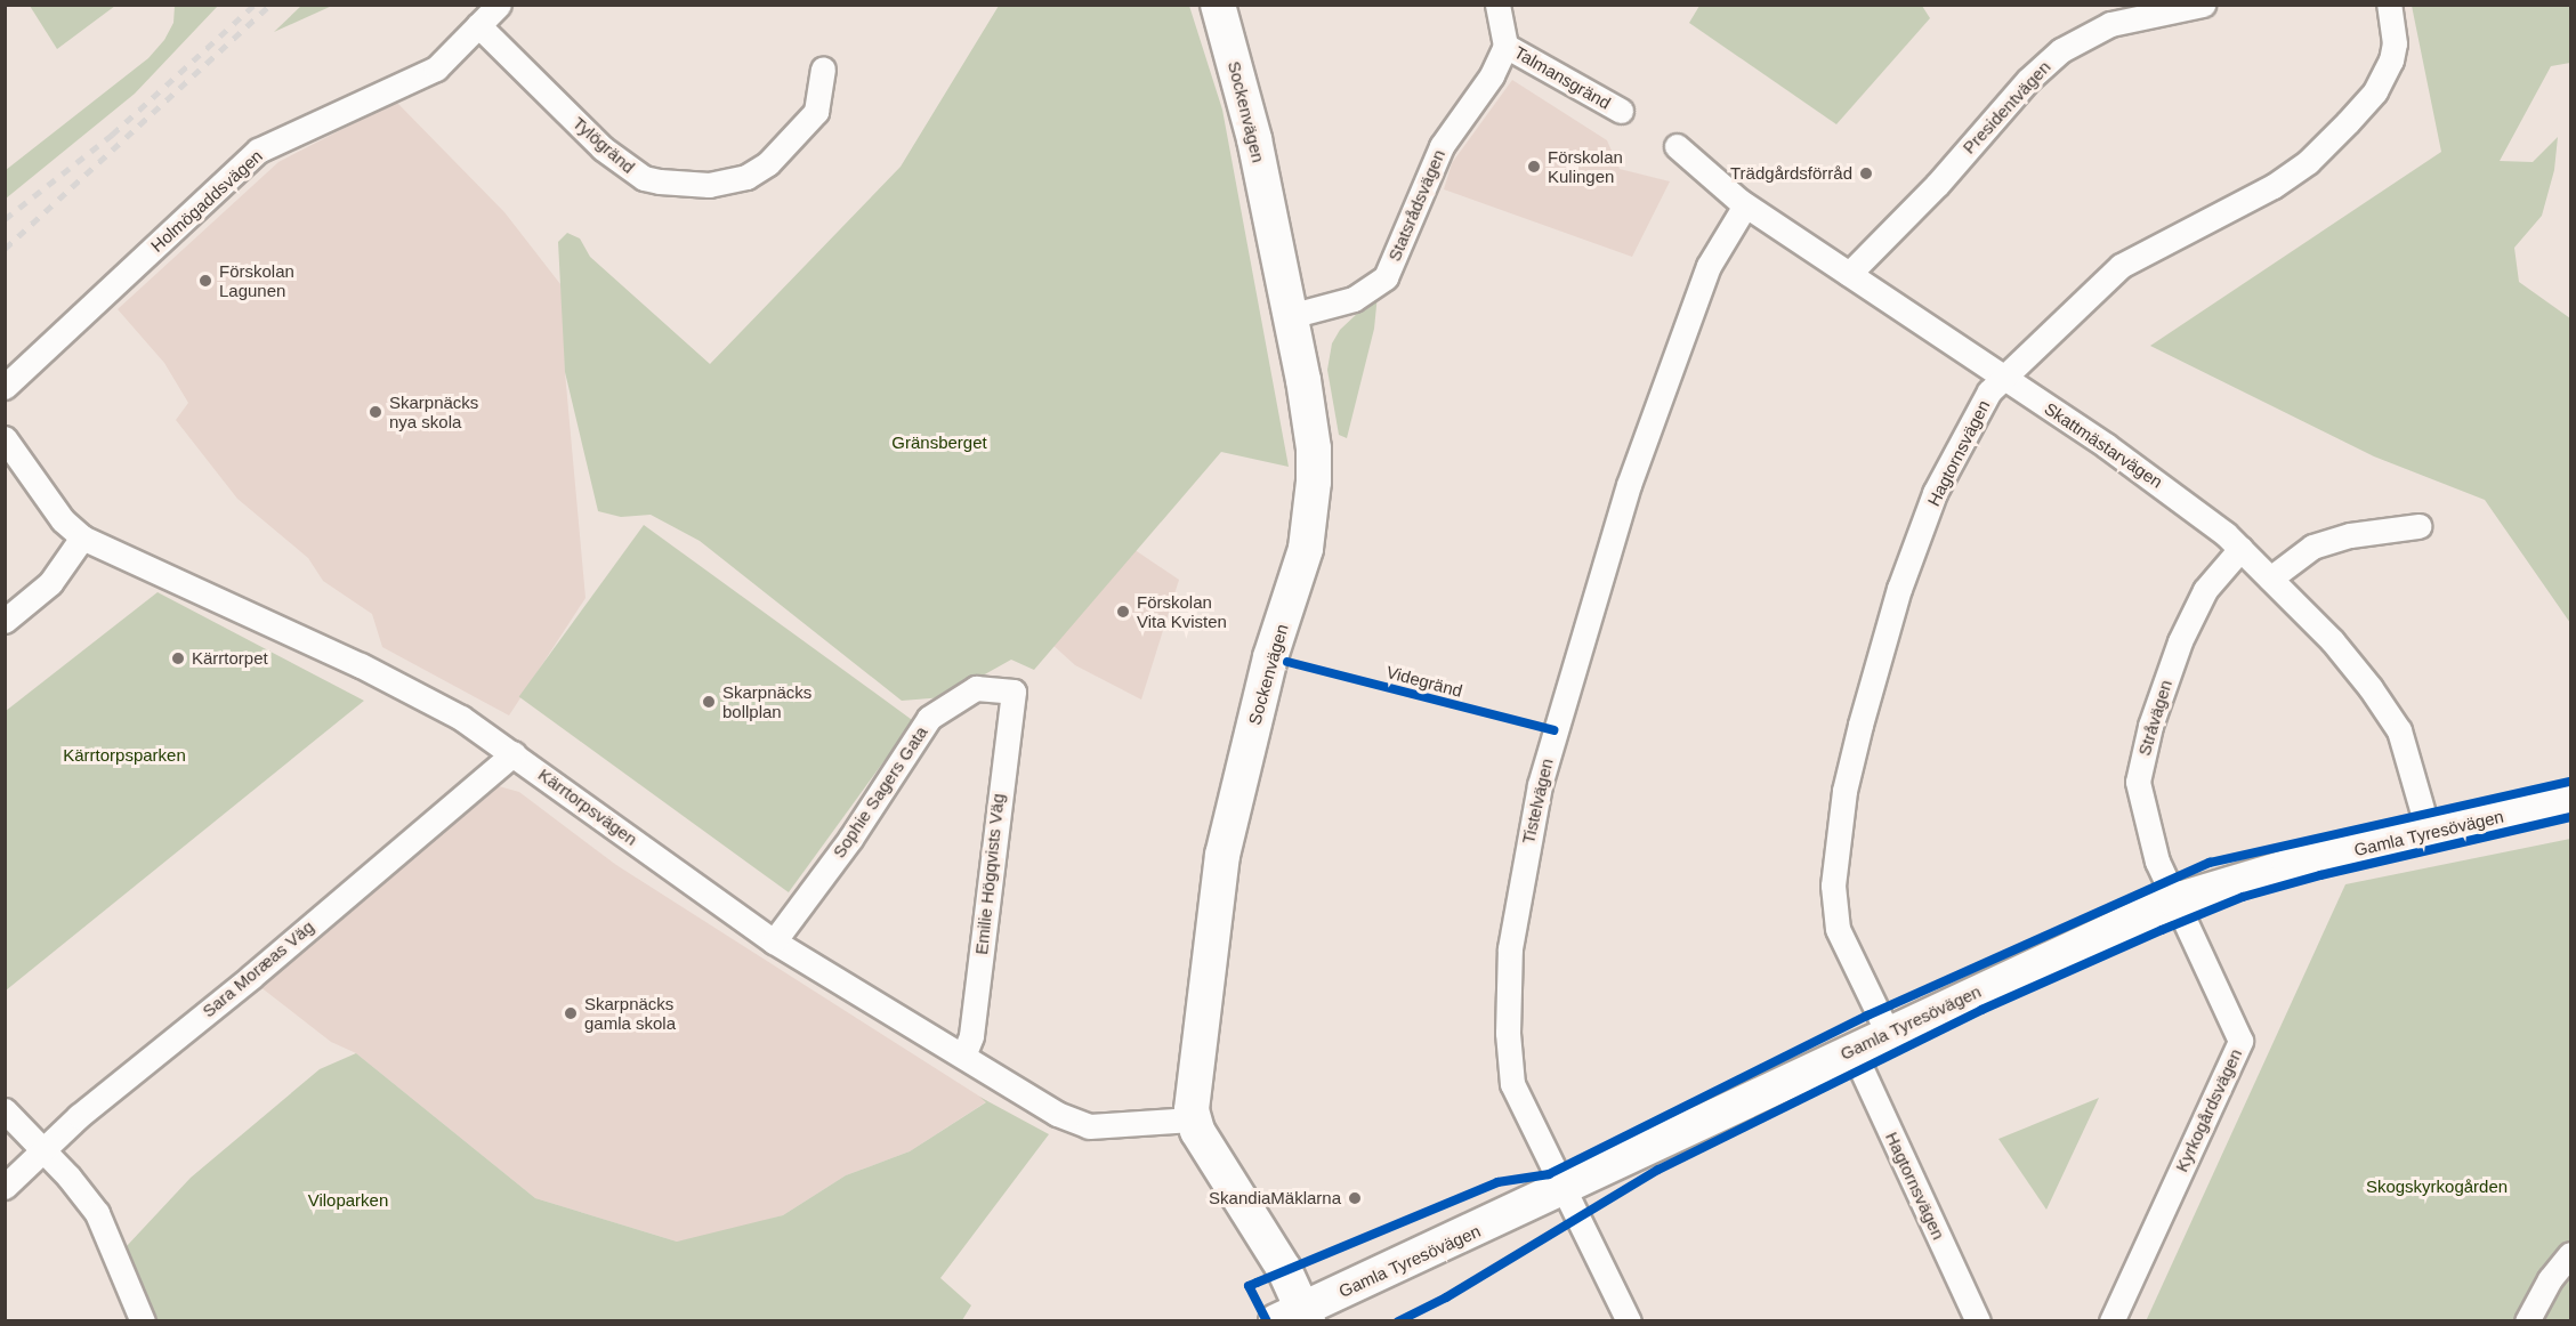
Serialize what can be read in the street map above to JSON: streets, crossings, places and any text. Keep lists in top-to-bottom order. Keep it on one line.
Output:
{"streets":{"street":["Talmansgränd","Presidentvägen","Sockenvägen","Tylögränd","Holmögaddsvägen","Statsrådsvägen","Skattmästarvägen","Hagtornsvägen","Stråvägen","Sophie Sagers Gata","Tistelvägen","Kärrtorpsvägen","Gamla Tyresövägen","Emilie Högqvists Väg","Sara Moræas Väg","Kyrkogårdsvägen"],"cycle path":["Videgränd"]},"crossings":[["Talmansgränd","Statsrådsvägen"],["Presidentvägen","Skattmästarvägen"],["Sockenvägen","Statsrådsvägen"],["Sockenvägen","Kärrtorpsvägen"],["Tylögränd","Holmögaddsvägen"],["Skattmästarvägen","Hagtornsvägen"],["Skattmästarvägen","Stråvägen"],["Skattmästarvägen","Tistelvägen"],["Skattmästarvägen","Gamla Tyresövägen"],["Hagtornsvägen","Gamla Tyresövägen"],["Stråvägen","Gamla Tyresövägen"],["Stråvägen","Kyrkogårdsvägen"],["Sophie Sagers Gata","Kärrtorpsvägen"],["Sophie Sagers Gata","Emilie Högqvists Väg"],["Tistelvägen","Gamla Tyresövägen"],["Kärrtorpsvägen","Emilie Högqvists Väg"],["Kärrtorpsvägen","Sara Moræas Väg"],["Gamla Tyresövägen","Kyrkogårdsvägen"]],"parks":["Gränsberget","Kärrtorpsparken","Skogskyrkogården","Viloparken"],"places":["Förskolan Kulingen","Trädgårdsförråd","Förskolan Lagunen","Skarpnäcks nya skola","Förskolan Vita Kvisten","Kärrtorpet","Skarpnäcks bollplan","Skarpnäcks gamla skola","SkandiaMäklarna"]}
